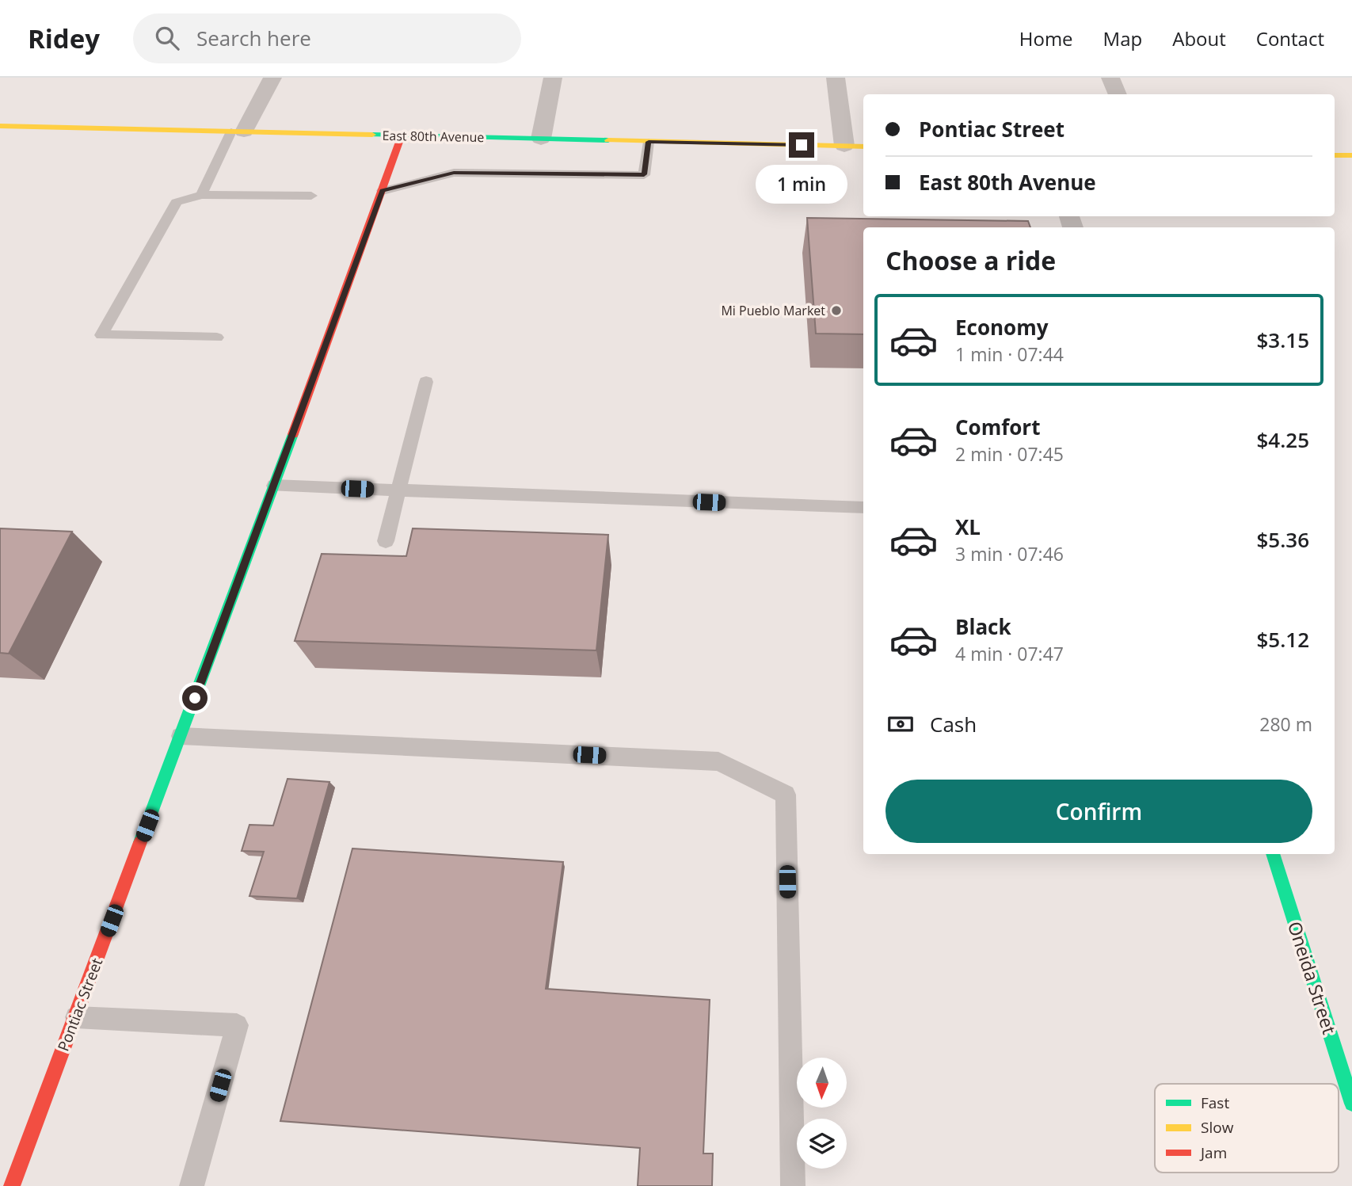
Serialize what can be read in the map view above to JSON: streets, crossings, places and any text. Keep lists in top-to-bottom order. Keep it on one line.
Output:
{"streets":{"street":["East 80th Avenue","Oneida Street","Pontiac Street"]},"crossings":[["East 80th Avenue","Pontiac Street"]],"places":["Mi Pueblo Market"],"legend":["Fast","Slow","Jam"],"north":"bottom","page":{"header":"Ridey","search":"Search here","nav":["Home","Map","About","Contact"],"banner":["Pontiac Street","East 80th Avenue"],"bubble":"1 min","heading":"Choose a ride","list":[{"name":"Economy","note":"1 min · 07:44","value":"$3.15"},{"name":"Comfort","note":"2 min · 07:45","value":"$4.25"},{"name":"XL","note":"3 min · 07:46","value":"$5.36"},{"name":"Black","note":"4 min · 07:47","value":"$5.12"}],"pay":["Cash","280 m"],"buttons":"Confirm"}}
